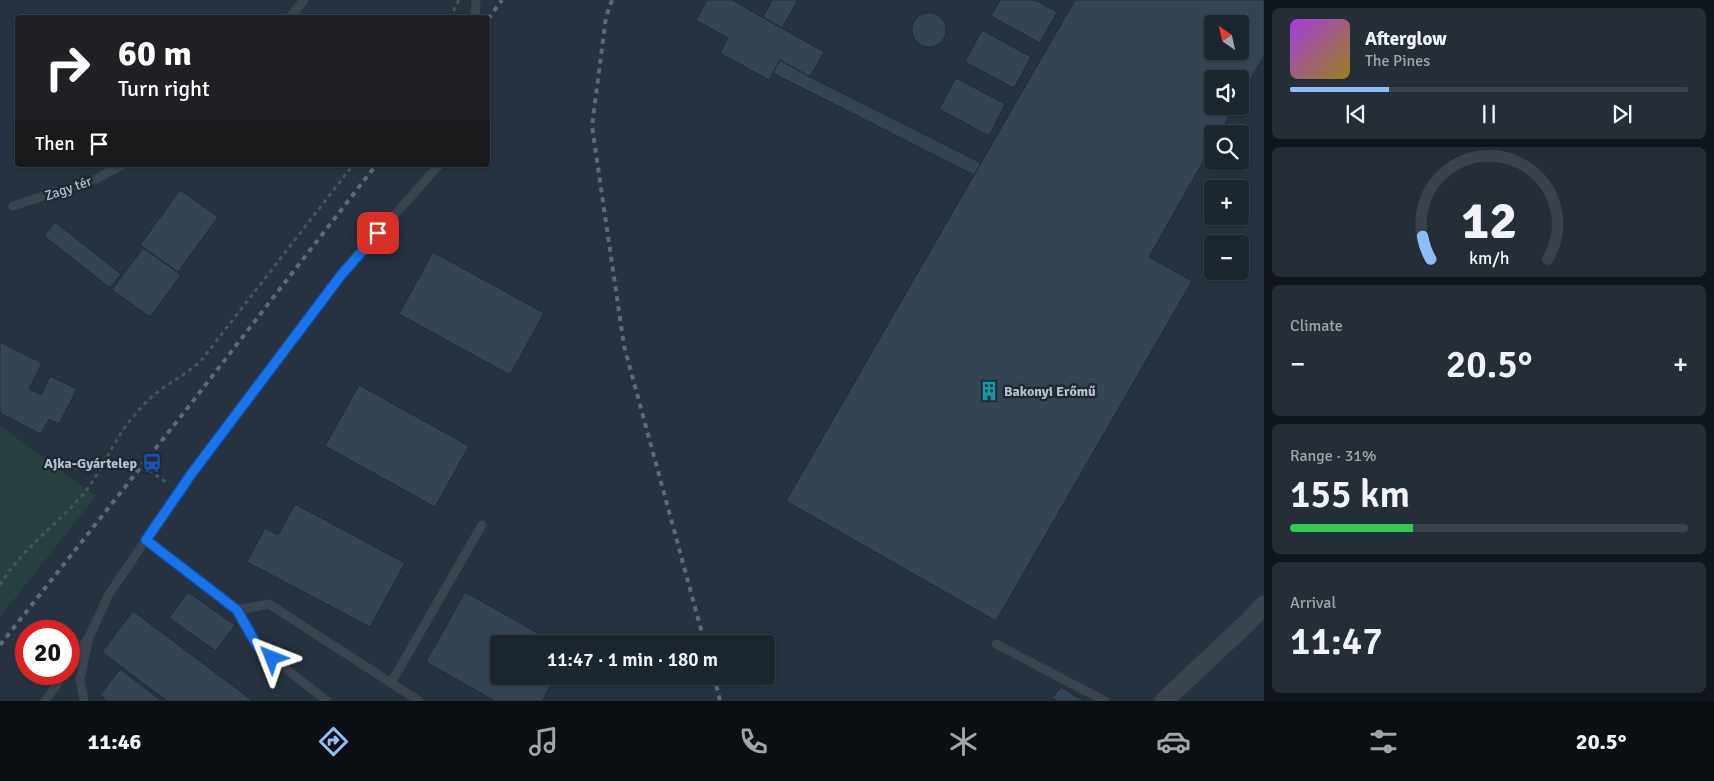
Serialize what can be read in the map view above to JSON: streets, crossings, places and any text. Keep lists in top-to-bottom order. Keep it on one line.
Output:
{"streets":{"lane":["Zagy tér"]},"places":{"building":["Bakonyi Erőmű"],"station":["Ajka-Gyártelep"]},"north":"top left","page":{"map_buttons":["+","−"],"turn":["60 m","Turn right"],"song":["Afterglow","The Pines"],"then":"Then","tile":["Climate",["Range · 31%","155 km"],["Arrival","11:47"]],"heat":["−","20.5°","+"],"limit":"20","trip":"11:47 · 1 min · 180 m","tabs":["11:46","20.5°"],"gauge":["12","km/h"]}}
